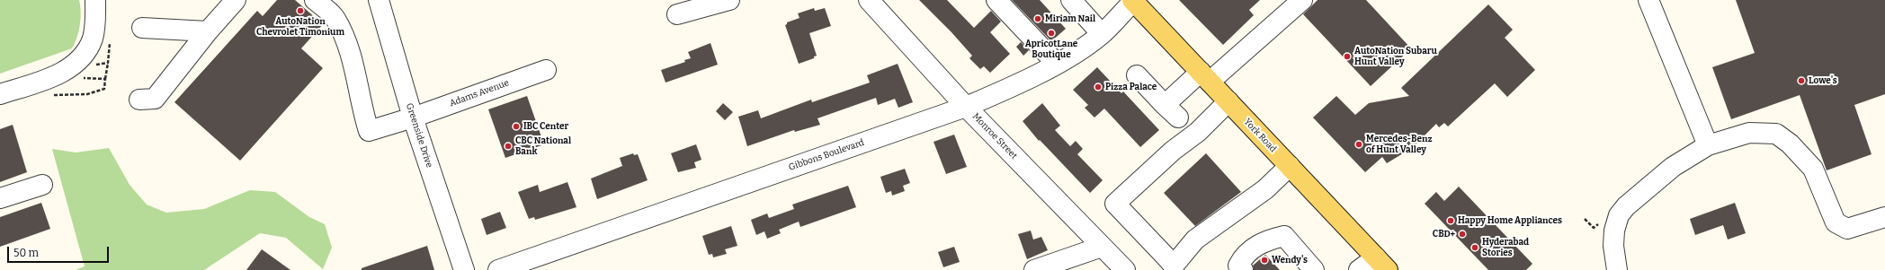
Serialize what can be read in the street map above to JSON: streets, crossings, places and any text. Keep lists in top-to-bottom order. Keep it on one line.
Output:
{"streets":{"main road":["York Road"],"street":["Adams Avenue","Greenside Drive","Monroe Street","Gibbons Boulevard"]},"crossings":[["Adams Avenue","Greenside Drive"],["York Road","Gibbons Boulevard"],["Monroe Street","Gibbons Boulevard"]],"places":["AutoNation Chevrolet Timonium","Miriam Nail","ApricotLane Boutique","AutoNation Subaru Hunt Valley","Lowe's","Pizza Palace","IBC Center","Mercedes-Benz of Hunt Valley","CBC National Bank","Happy Home Appliances","CBD+","Hyderabad Stories","Wendy's"],"scale_bar":"50 m"}
